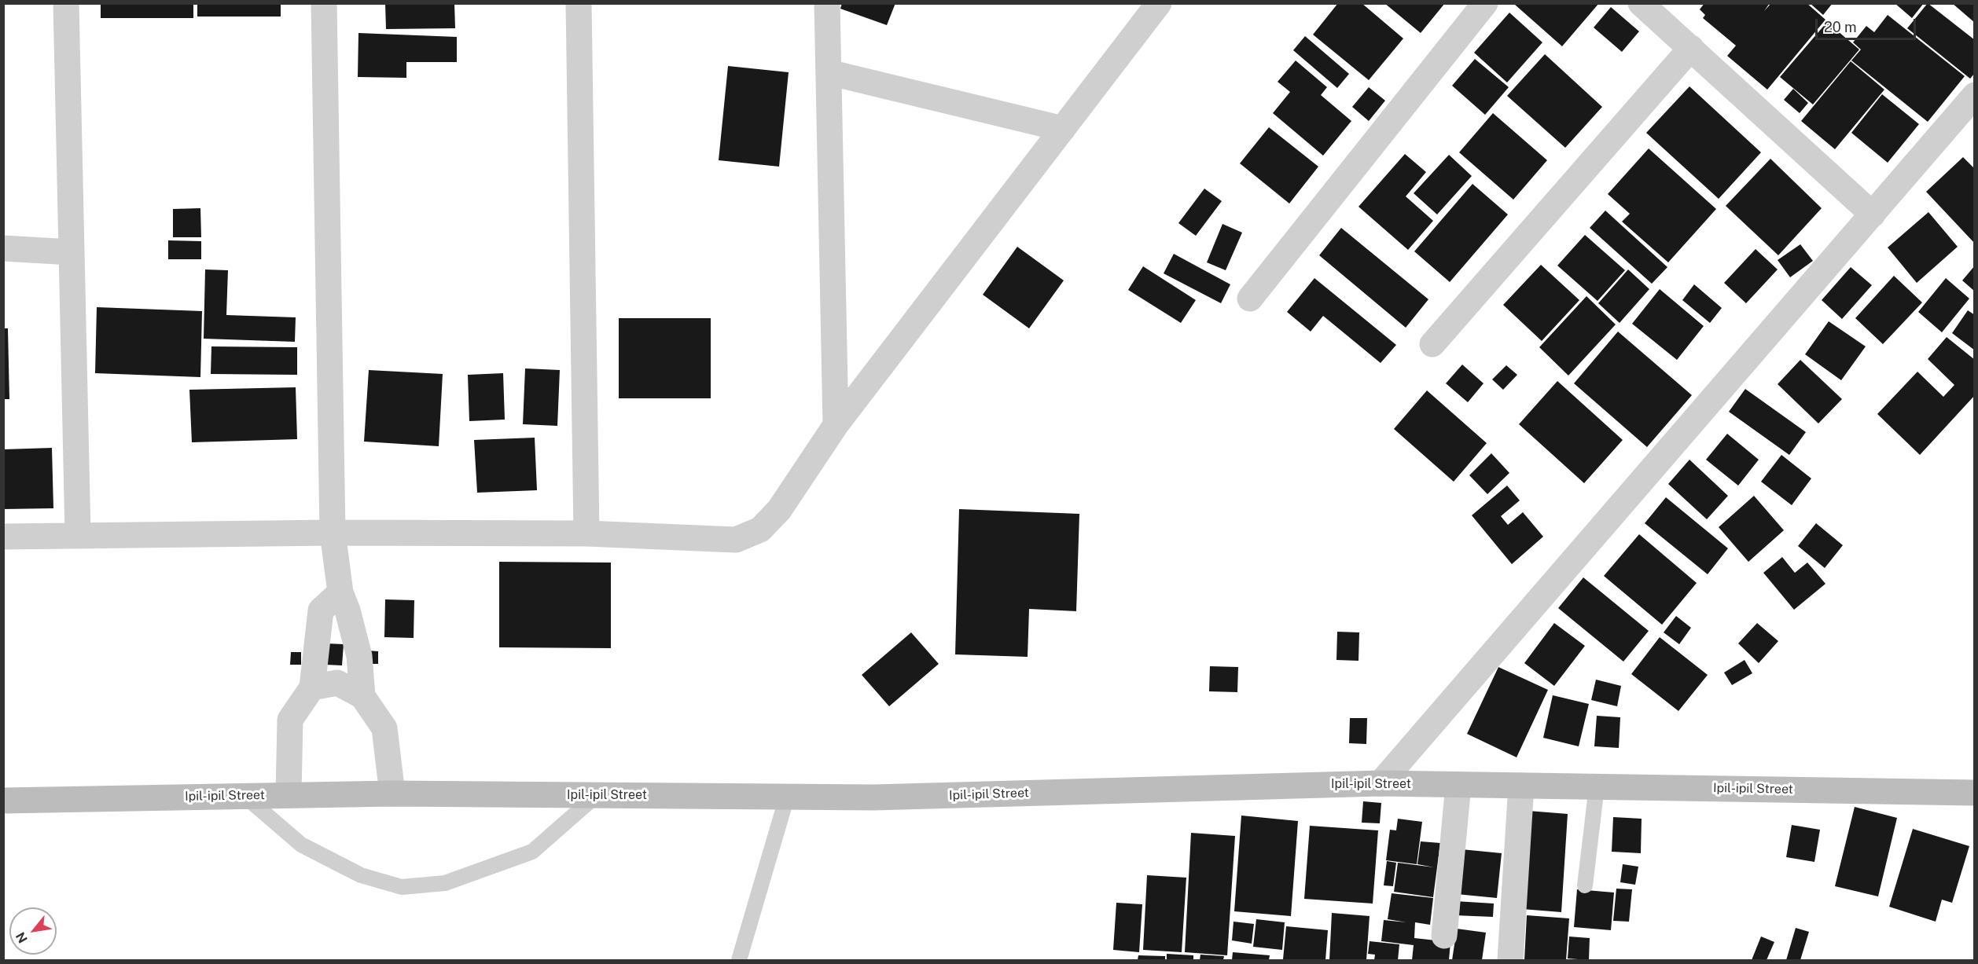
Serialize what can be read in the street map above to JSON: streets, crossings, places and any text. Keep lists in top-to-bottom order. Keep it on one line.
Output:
{"streets":{"street":["Ipil-ipil Street"]},"scale_bar":"20 m","north":"bottom left"}
